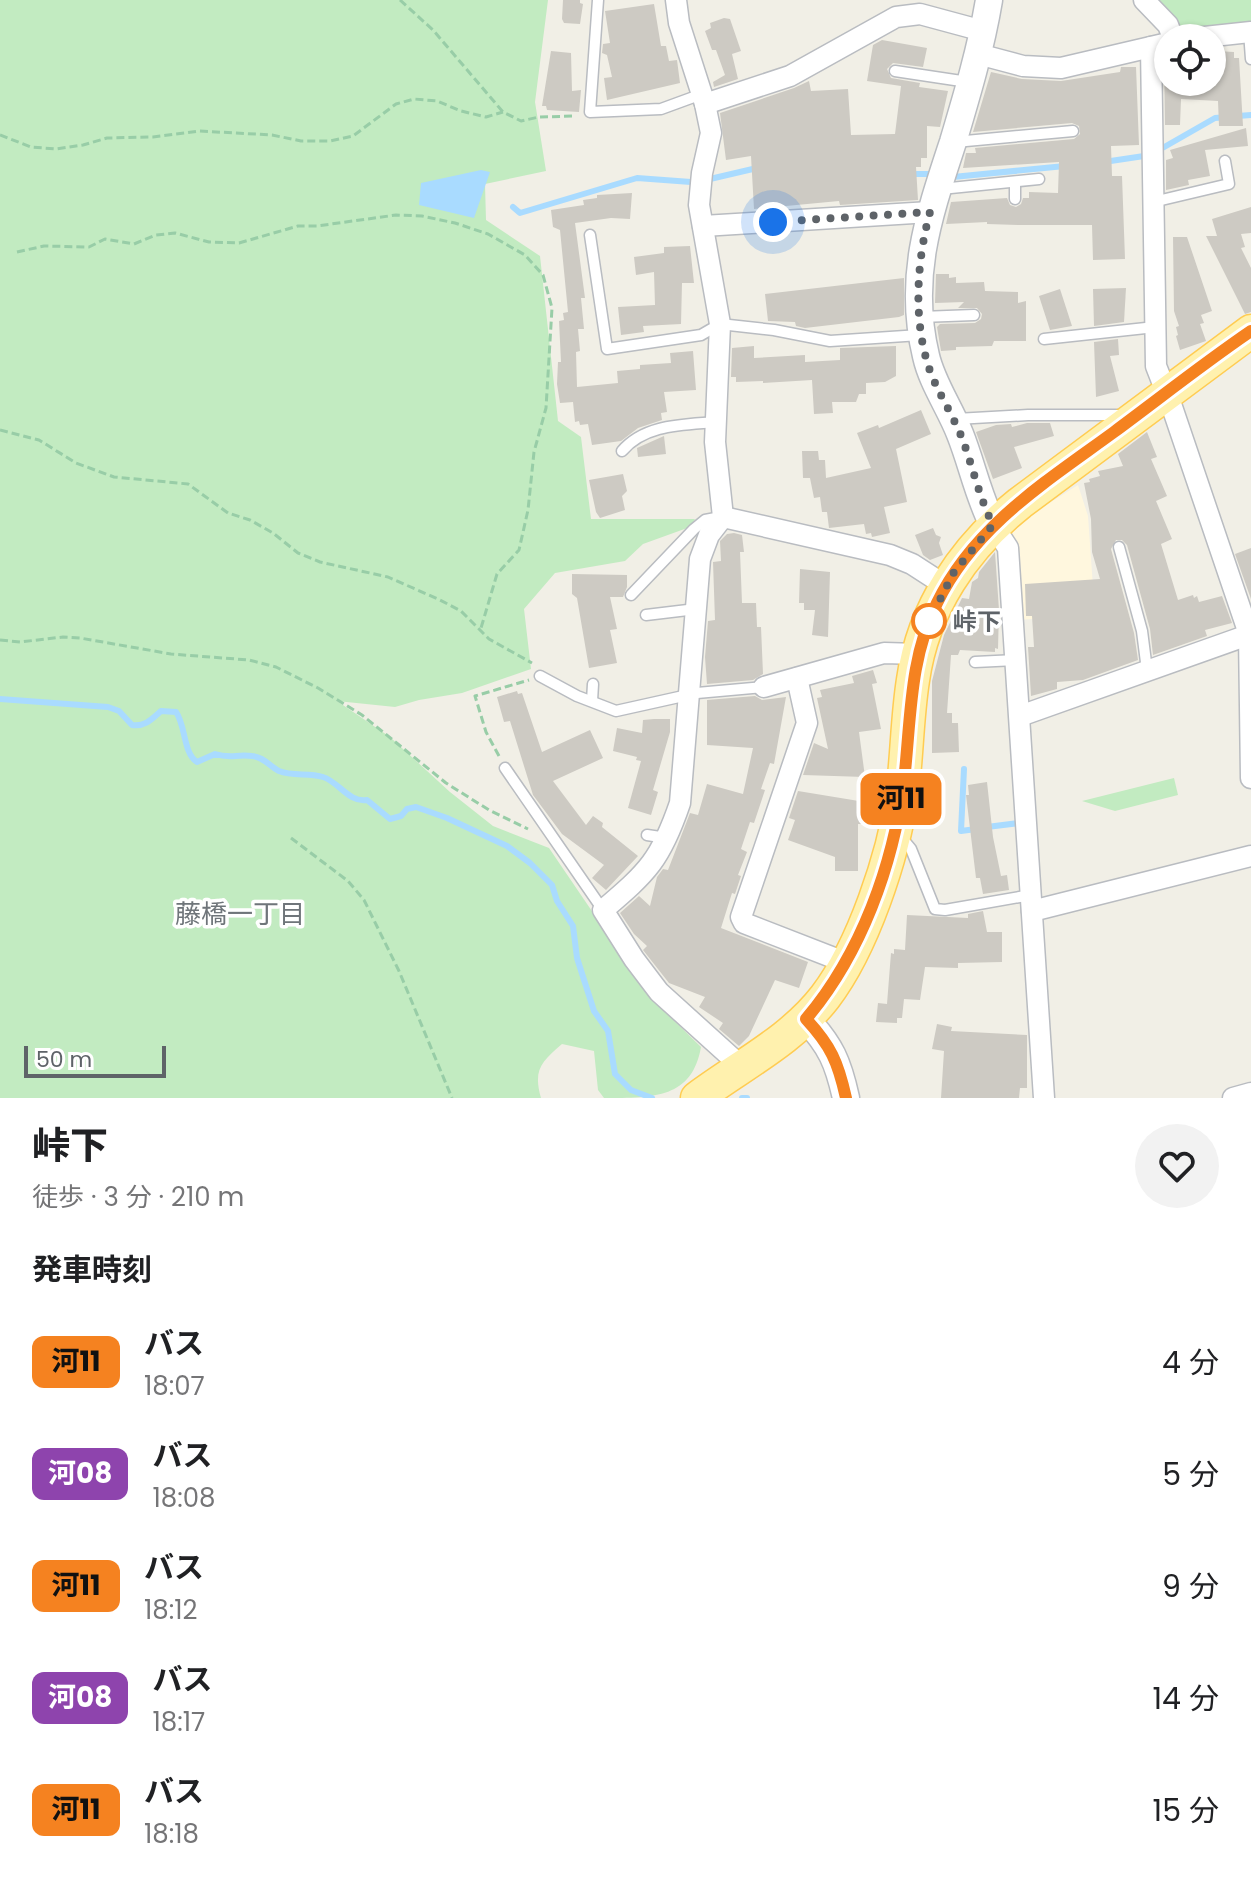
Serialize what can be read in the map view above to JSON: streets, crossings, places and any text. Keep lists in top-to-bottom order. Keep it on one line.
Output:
{"districts":["藤橋一丁目"],"places":["峠下"],"lines":["bus line 河11"],"scale_bar":"50 m","page":{"on_map":"河11","scale":"50 m","heading":[["峠下","徒歩 · 3 分 · 210 m"],"発車時刻"],"list":[{"mark":"河11","name":"バス","note":"18:07","value":"4 分"},{"mark":"河08","name":"バス","note":"18:08","value":"5 分"},{"mark":"河11","name":"バス","note":"18:12","value":"9 分"},{"mark":"河08","name":"バス","note":"18:17","value":"14 分"},{"mark":"河11","name":"バス","note":"18:18","value":"15 分"}]}}
